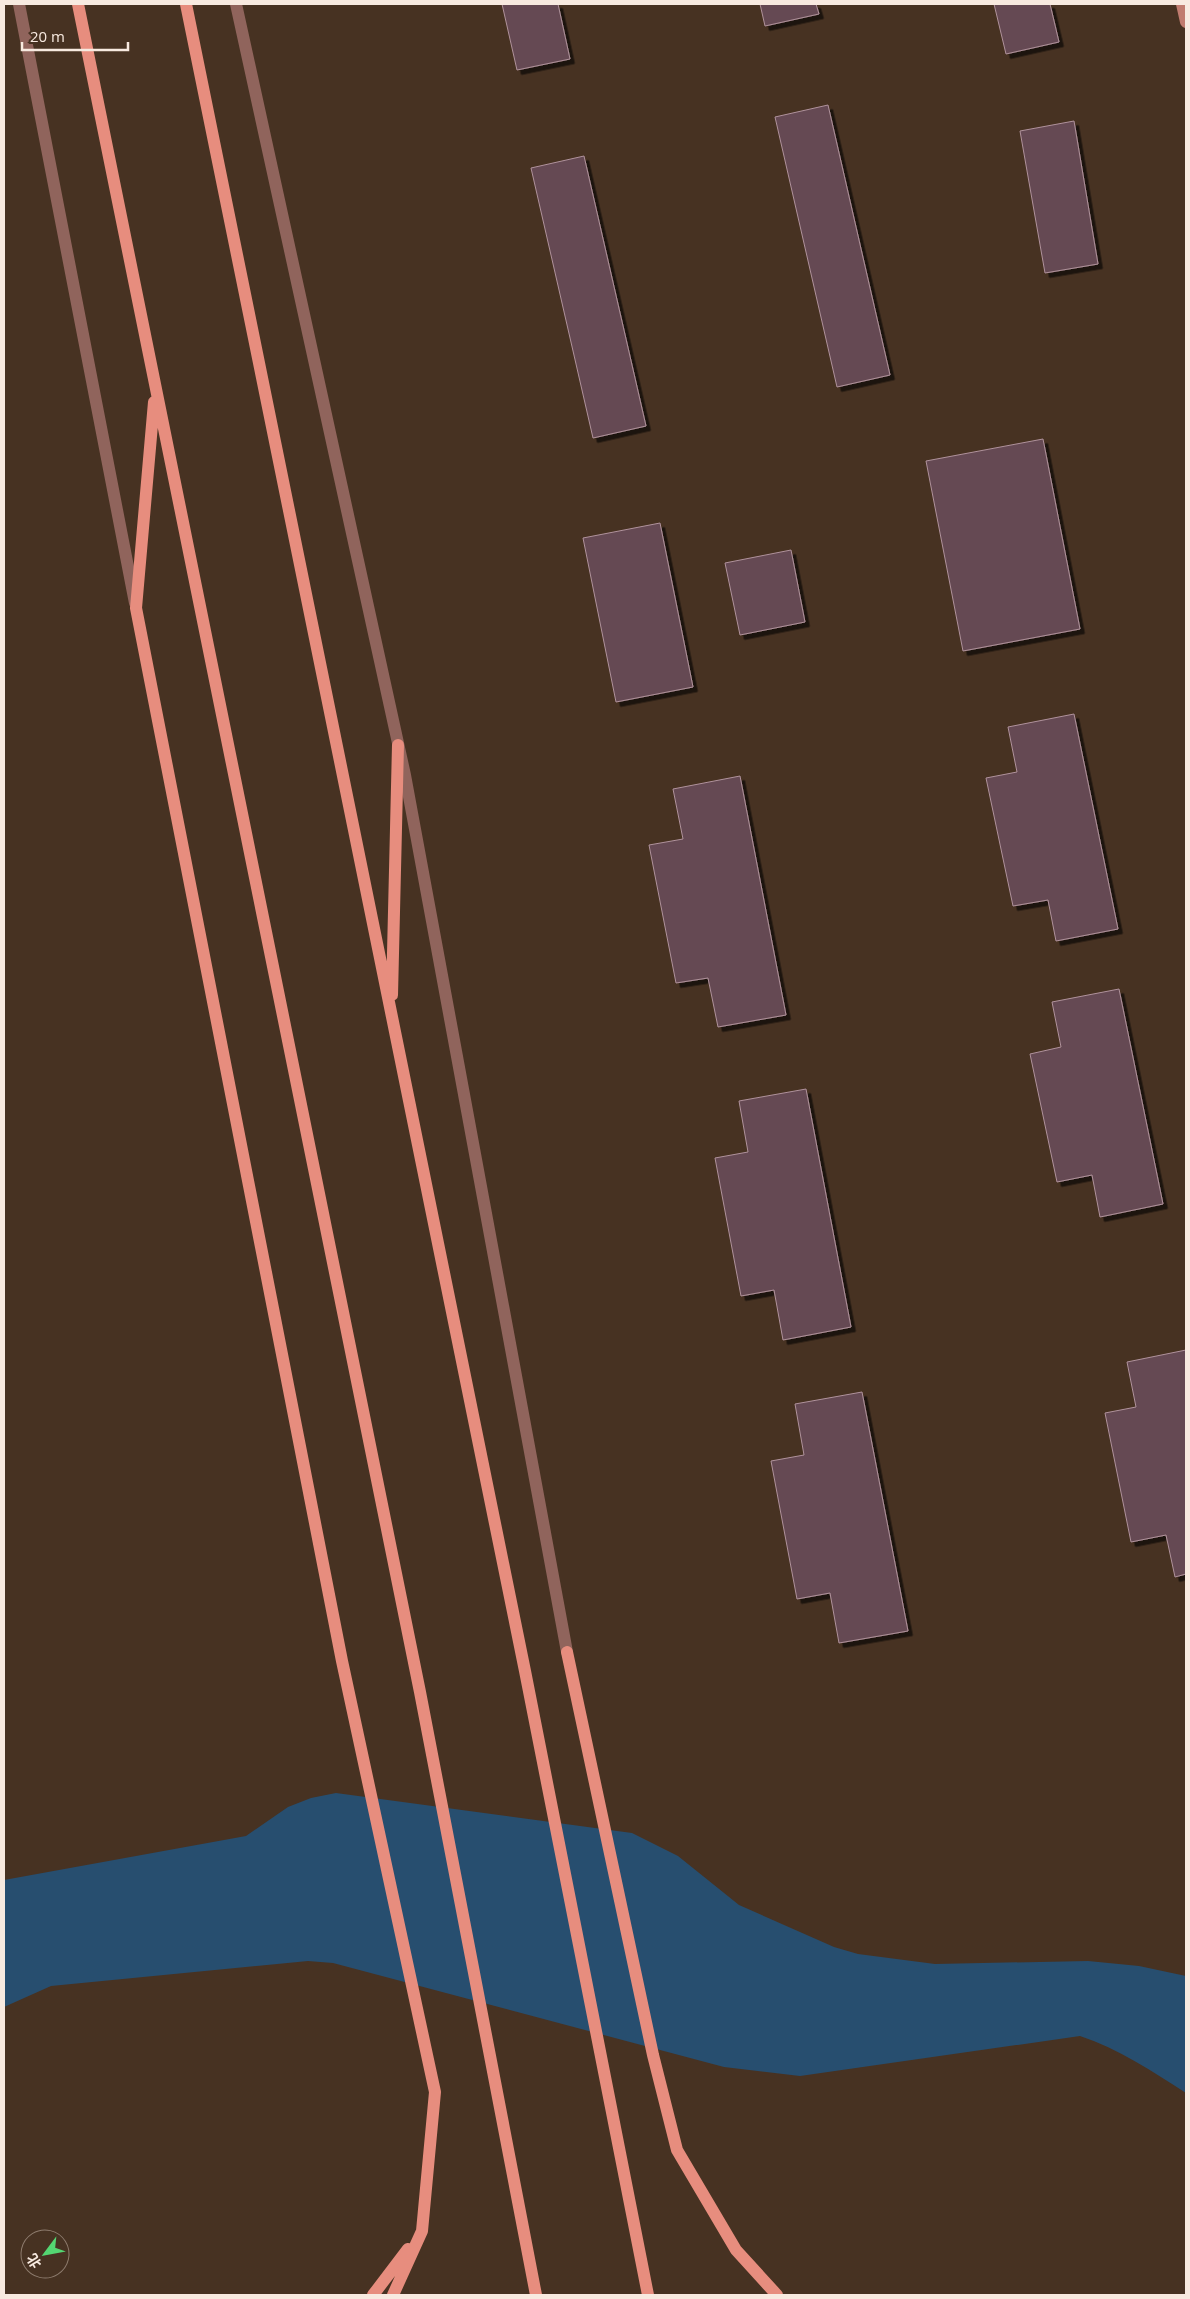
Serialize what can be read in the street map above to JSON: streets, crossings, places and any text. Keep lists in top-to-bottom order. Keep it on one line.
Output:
{"scale_bar":"20 m","north":"bottom left"}
